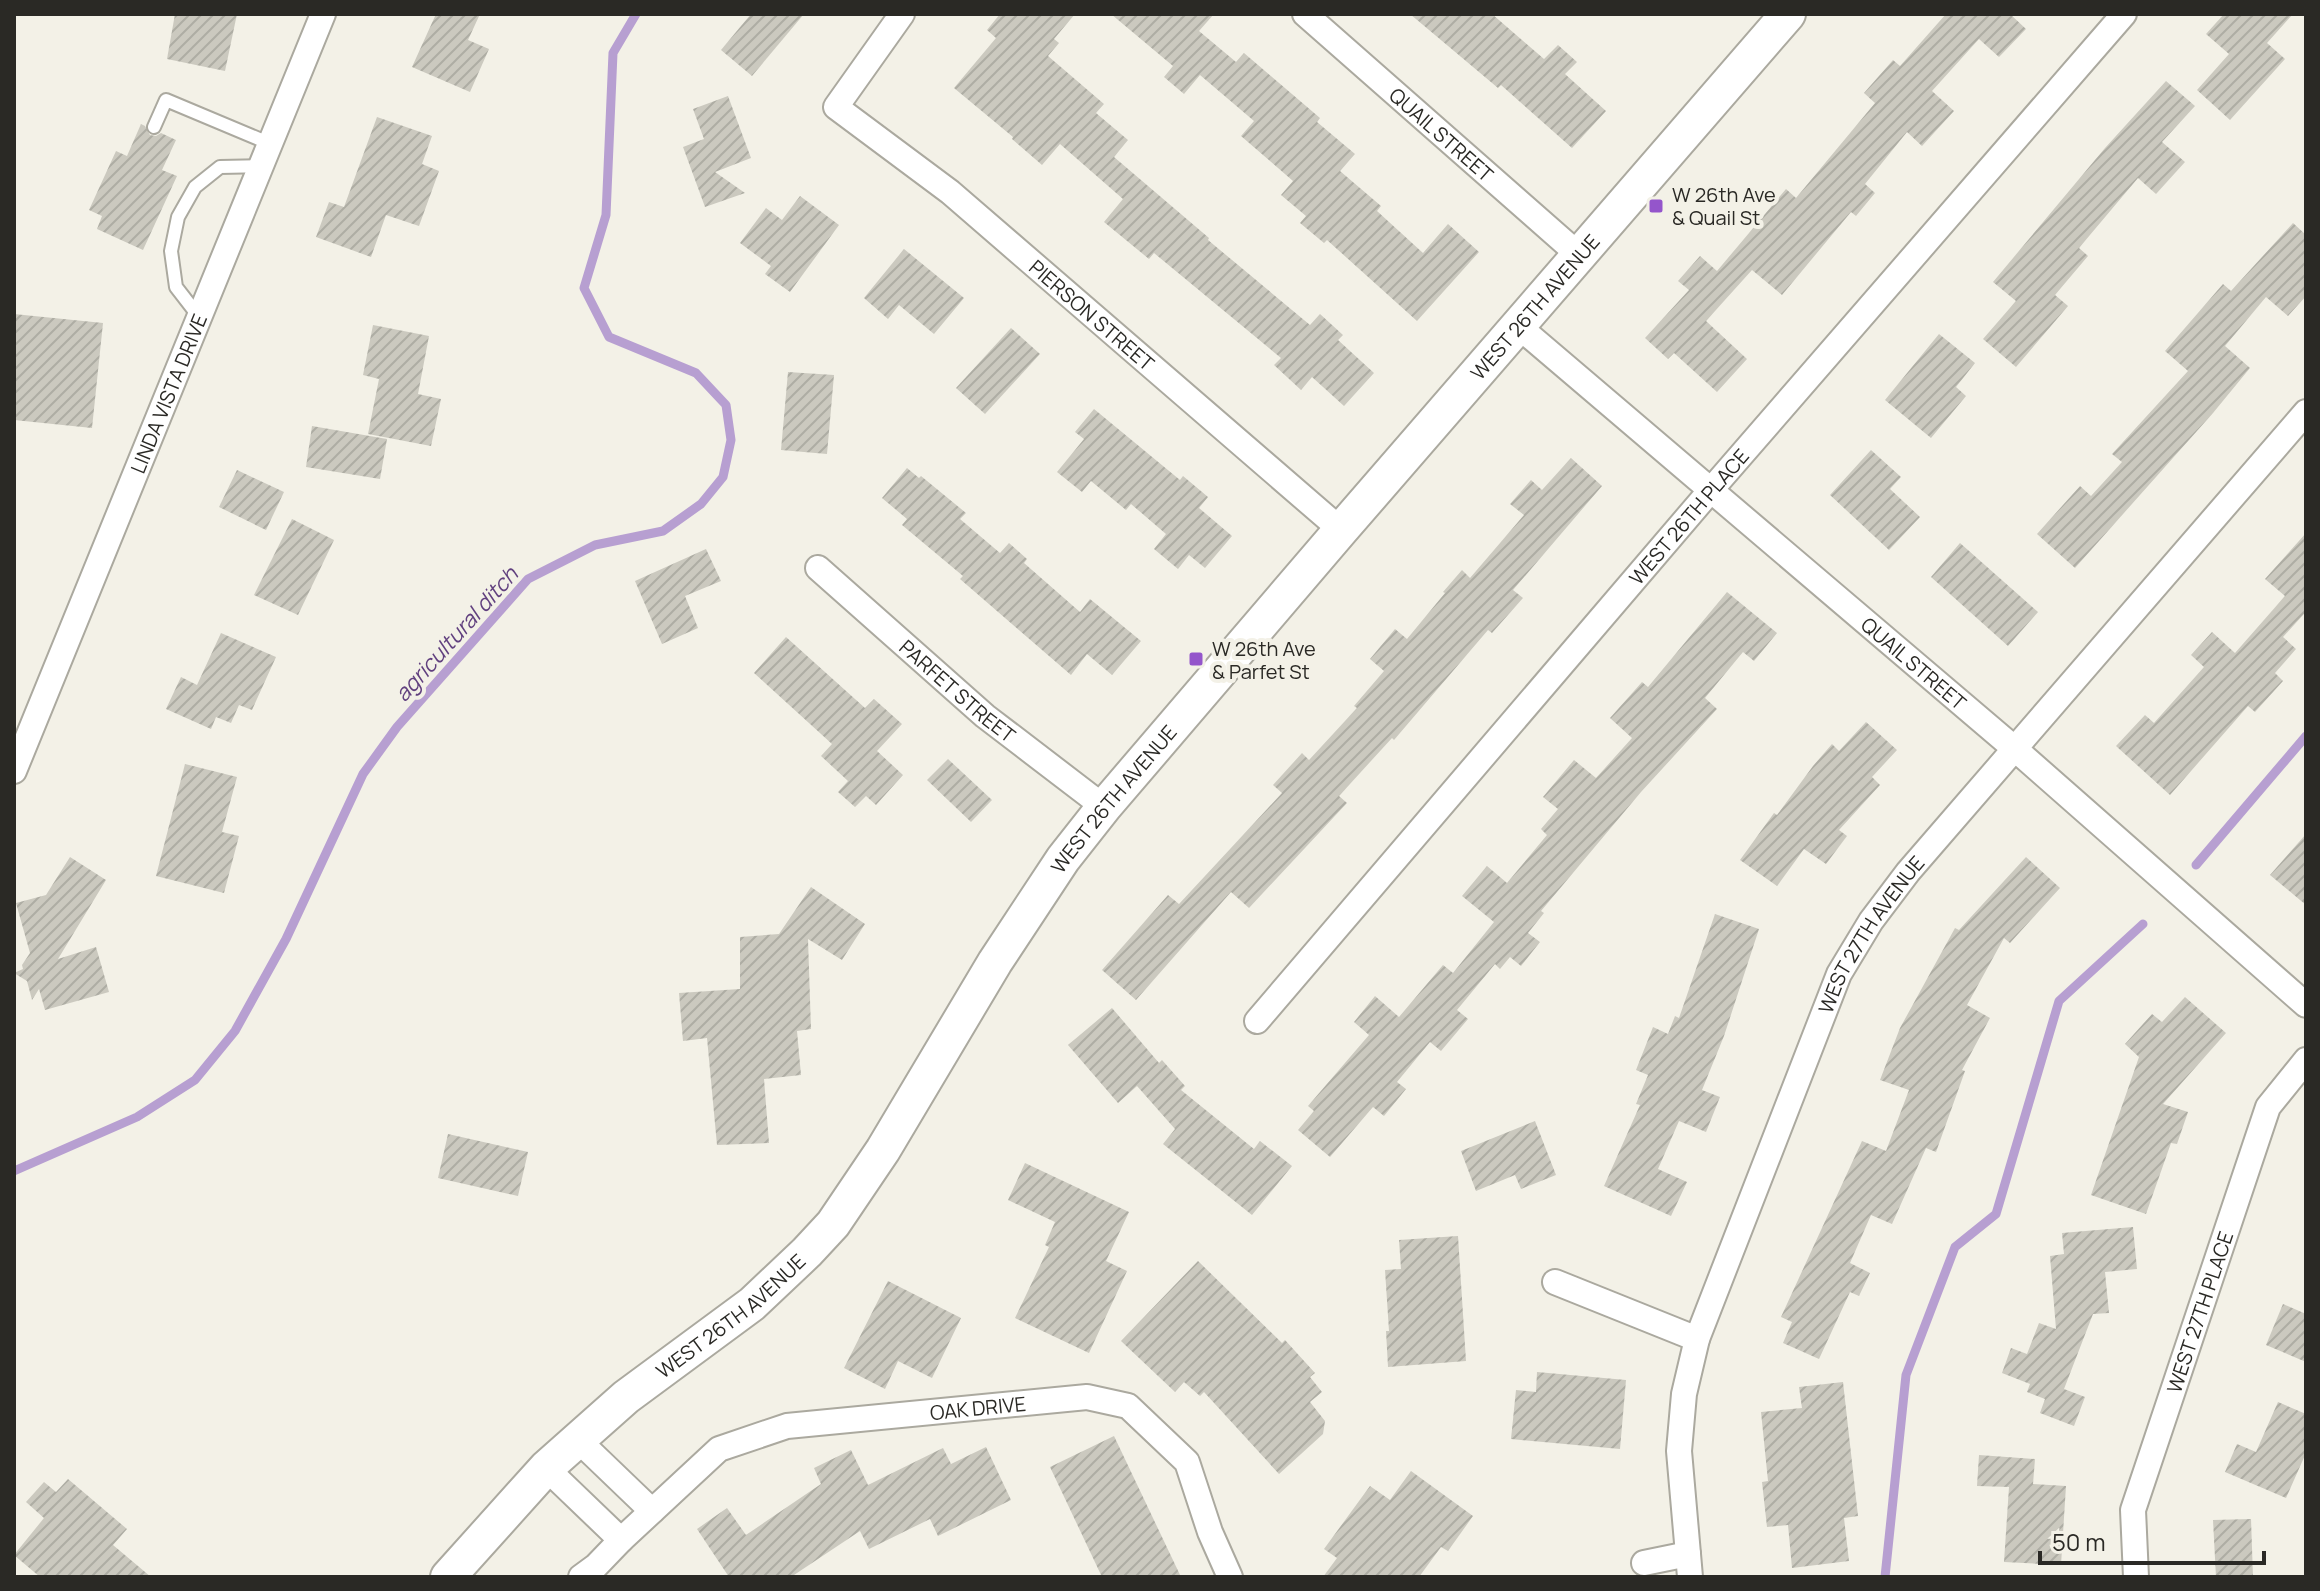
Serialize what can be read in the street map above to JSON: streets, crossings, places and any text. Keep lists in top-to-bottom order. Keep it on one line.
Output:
{"streets":{"street":["QUAIL STREET","WEST 26TH AVENUE","PIERSON STREET","LINDA VISTA DRIVE","WEST 26TH PLACE","PARFET STREET","WEST 27TH AVENUE","WEST 27TH PLACE","OAK DRIVE"]},"crossings":[["QUAIL STREET","WEST 26TH AVENUE"],["QUAIL STREET","WEST 26TH PLACE"],["QUAIL STREET","WEST 27TH AVENUE"],["WEST 26TH AVENUE","PIERSON STREET"],["WEST 26TH AVENUE","PARFET STREET"]],"water":["agricultural ditch"],"places":{"transit":["W 26th Ave & Quail St","W 26th Ave & Parfet St"]},"scale_bar":"50 m"}
